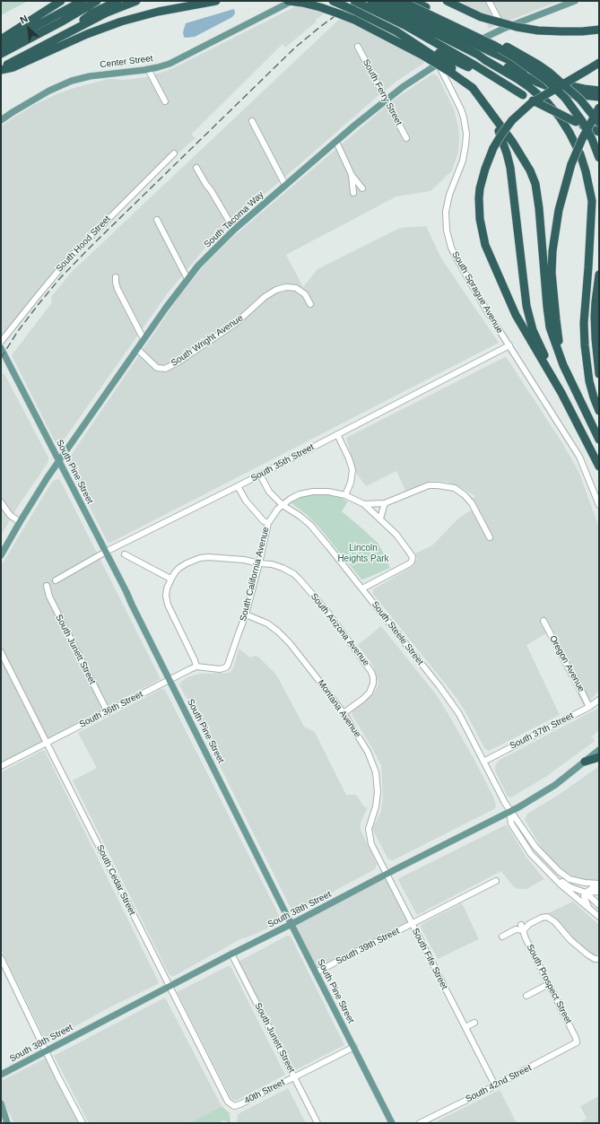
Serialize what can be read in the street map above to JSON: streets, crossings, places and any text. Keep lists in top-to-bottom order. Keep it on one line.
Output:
{"streets":{"main road":["Center Street","South Tacoma Way","South Pine Street","South 38th Street"],"street":["South Ferry Street","South Hood Street","South Sprague Avenue","South Wright Avenue","South 35th Street","South California Avenue","South Arizona Avenue","South Steele Street","South Junett Street","Oregon Avenue","Montana Avenue","South 36th Street","South 37th Street","South Cedar Street","South 39th Street","South Fife Street","South Prospect Street","South 42nd Street","40th Street"]},"crossings":[["South Ferry Street","South Tacoma Way"],["South Tacoma Way","South Sprague Avenue"],["South Tacoma Way","South Wright Avenue"],["South Tacoma Way","South Pine Street"],["South Sprague Avenue","South 35th Street"],["South 35th Street","South Pine Street"],["South 35th Street","South Steele Street"],["South Pine Street","South 36th Street"],["South Pine Street","South 38th Street"],["South Pine Street","South 39th Street"],["South Pine Street","40th Street"],["South California Avenue","South Arizona Avenue"],["South California Avenue","South Steele Street"],["South California Avenue","Montana Avenue"],["South California Avenue","South 36th Street"],["South Arizona Avenue","Montana Avenue"],["South Steele Street","South 37th Street"],["South Steele Street","South 38th Street"],["South Junett Street","South 36th Street"],["South Junett Street","South 38th Street"],["South Junett Street","40th Street"],["Oregon Avenue","South 37th Street"],["Montana Avenue","South Fife Street"],["South 36th Street","South Cedar Street"],["South Cedar Street","South 38th Street"],["South Cedar Street","40th Street"],["South 38th Street","South Fife Street"],["South 39th Street","South Fife Street"],["South Fife Street","South 42nd Street"],["South Prospect Street","South 42nd Street"]],"parks":["Lincoln Heights Park"],"north":"top left"}
